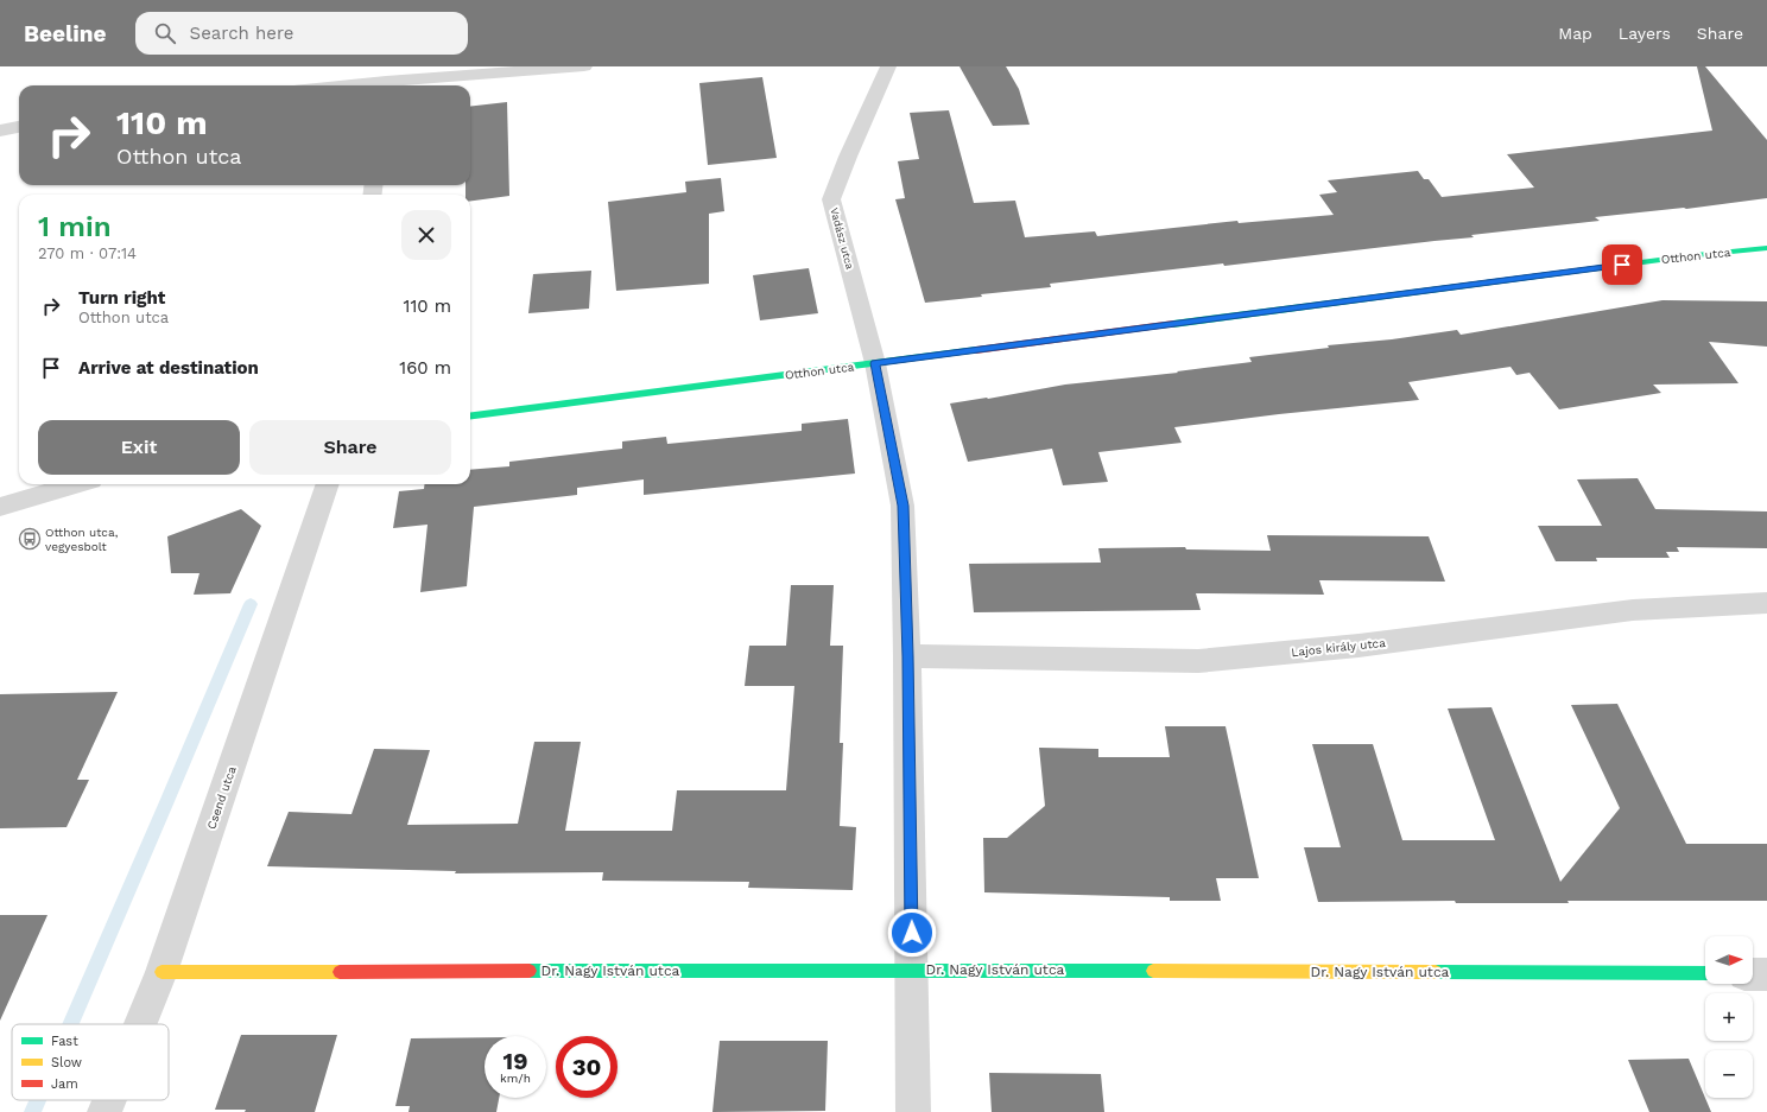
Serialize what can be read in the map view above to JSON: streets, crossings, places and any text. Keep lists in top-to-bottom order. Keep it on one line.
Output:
{"streets":{"street":["Vadász utca","Otthon utca","Lajos király utca","Csend utca","Dr. Nagy István utca"]},"crossings":[["Vadász utca","Otthon utca"],["Vadász utca","Lajos király utca"],["Vadász utca","Dr. Nagy István utca"],["Csend utca","Dr. Nagy István utca"]],"places":{"bus stop":["Otthon utca, vegyesbolt"]},"legend":["Fast","Slow","Jam"],"north":"right","page":{"header":"Beeline","search":"Search here","nav":["Map","Layers","Share"],"turn":["110 m","Otthon utca"],"heading":["1 min","270 m · 07:14"],"list":[{"name":"Turn right","note":"Otthon utca","value":"110 m"},{"name":"Arrive at destination","value":"160 m"}],"buttons":["Exit","Share"],"map_buttons":["+","−"],"speed":"19 km/h","limit":"30"}}
